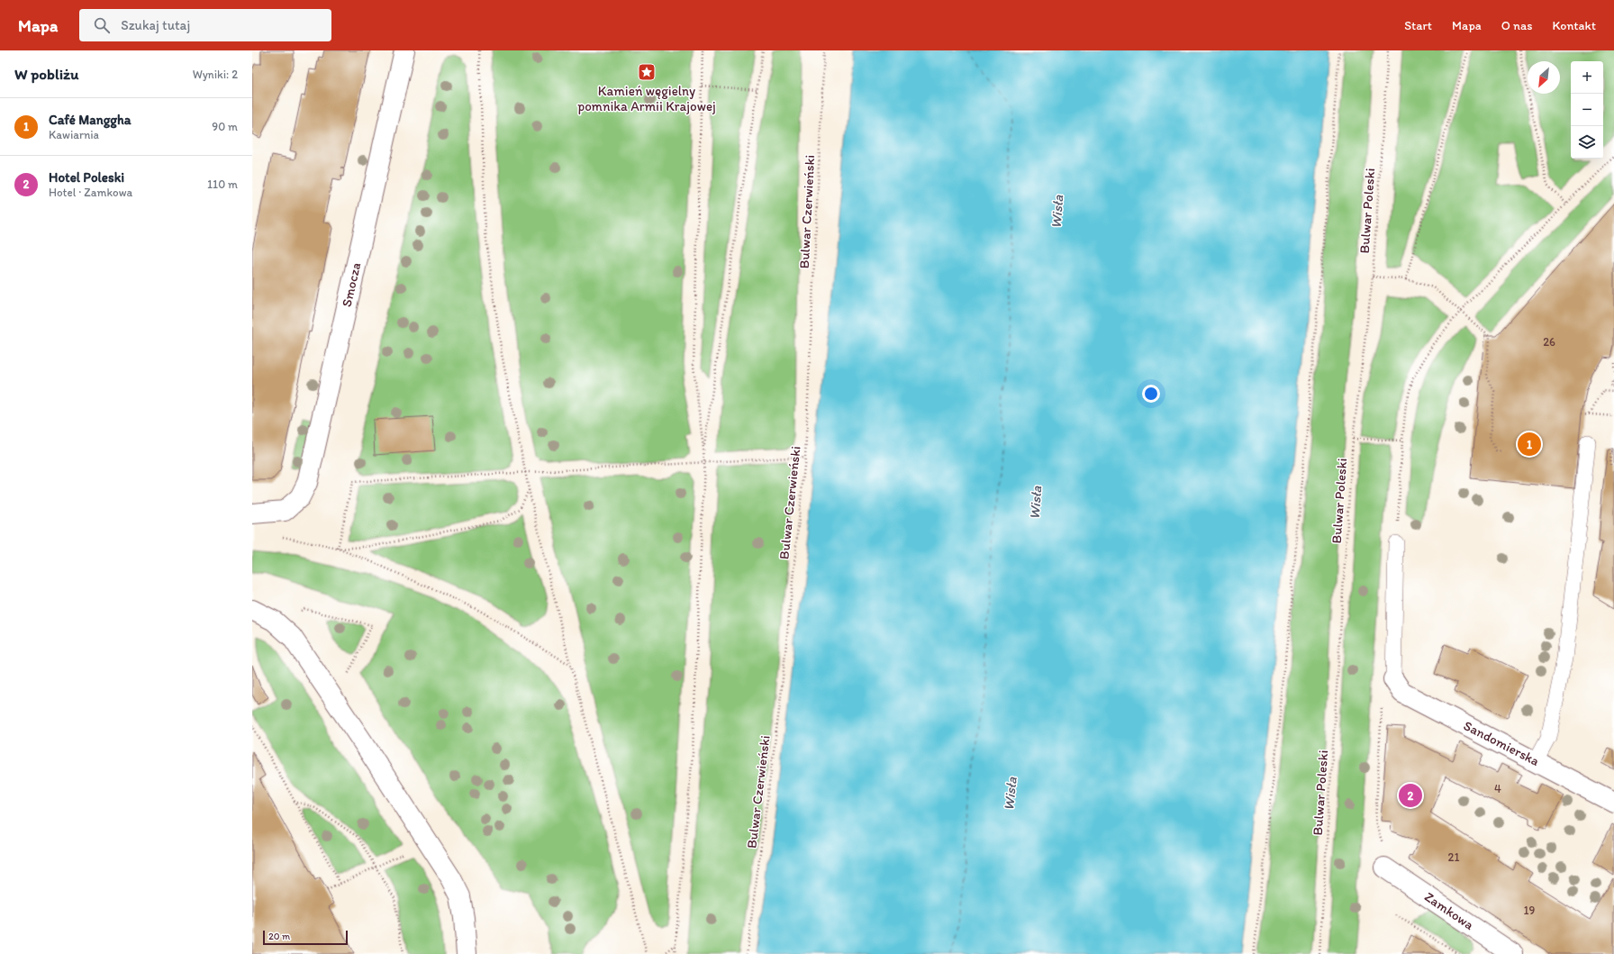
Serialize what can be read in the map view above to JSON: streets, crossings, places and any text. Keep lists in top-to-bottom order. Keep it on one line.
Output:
{"streets":{"street":["Smocza","Sandomierska","Zamkowa"],"path":["Bulwar Poleski","Bulwar Czerwieński"]},"water":["Wisła"],"places":{"place":["Kamień węgielny pomnika Armii Krajowej"]},"house_numbers":["26","4","21","19"],"scale_bar":"20 m","north":"bottom left","page":{"header":"Mapa","search":"Szukaj tutaj","nav":["Start","Mapa","O nas","Kontakt"],"heading":["W pobliżu","Wyniki: 2"],"map_buttons":["+","−"],"list":[{"mark":"1","name":"Café Manggha","note":"Kawiarnia","value":"90 m"},{"mark":"2","name":"Hotel Poleski","note":"Hotel · Zamkowa","value":"110 m"}],"pins":["1","2"],"scale":"20 m"}}
